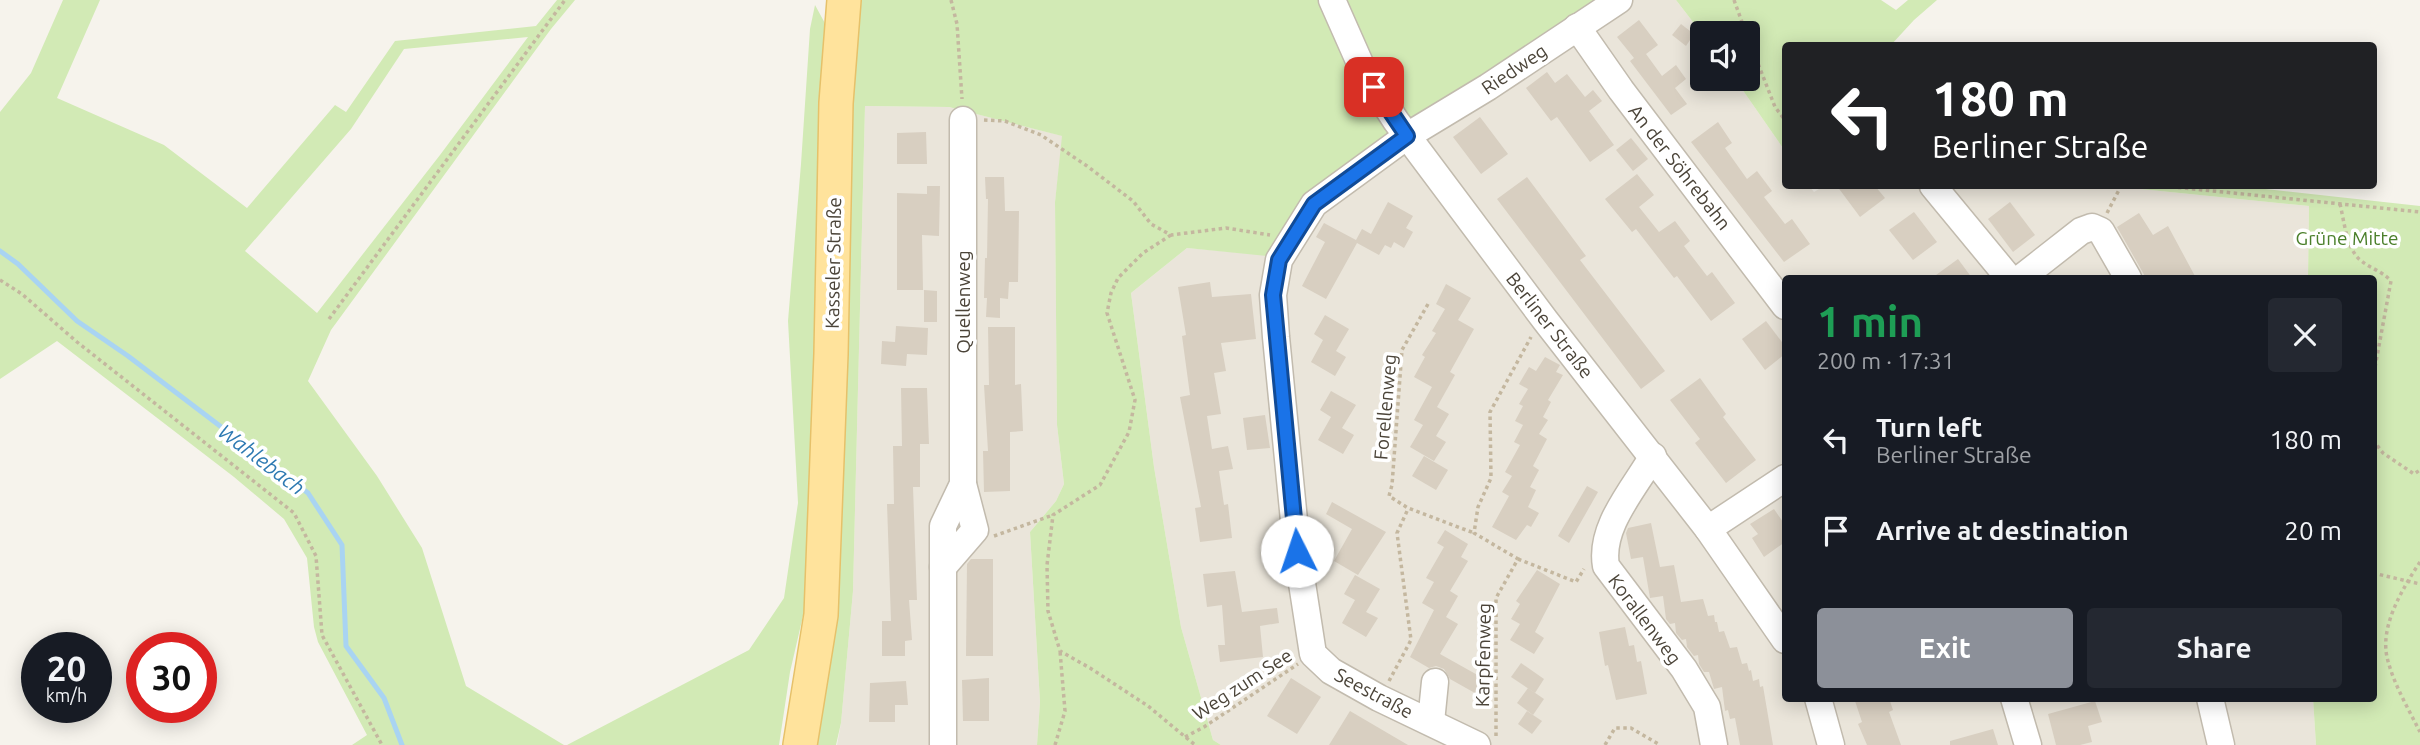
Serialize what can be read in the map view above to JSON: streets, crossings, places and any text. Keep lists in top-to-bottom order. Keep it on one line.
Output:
{"streets":{"main road":["Kasseler Straße"],"street":["Riedweg","An der Söhrebahn","Quellenweg","Berliner Straße","Korallenweg","Seestraße"],"path":["Forellenweg","Karpfenweg","Weg zum See"]},"crossings":[["Riedweg","An der Söhrebahn"],["Riedweg","Berliner Straße"],["Weg zum See","Seestraße"]],"water":["Wahlebach"],"parks":["Grüne Mitte"],"page":{"turn":["180 m","Berliner Straße"],"heading":["1 min","200 m · 17:31"],"list":[{"name":"Turn left","note":"Berliner Straße","value":"180 m"},{"name":"Arrive at destination","value":"20 m"}],"buttons":["Exit","Share"],"speed":"20 km/h","limit":"30"}}
